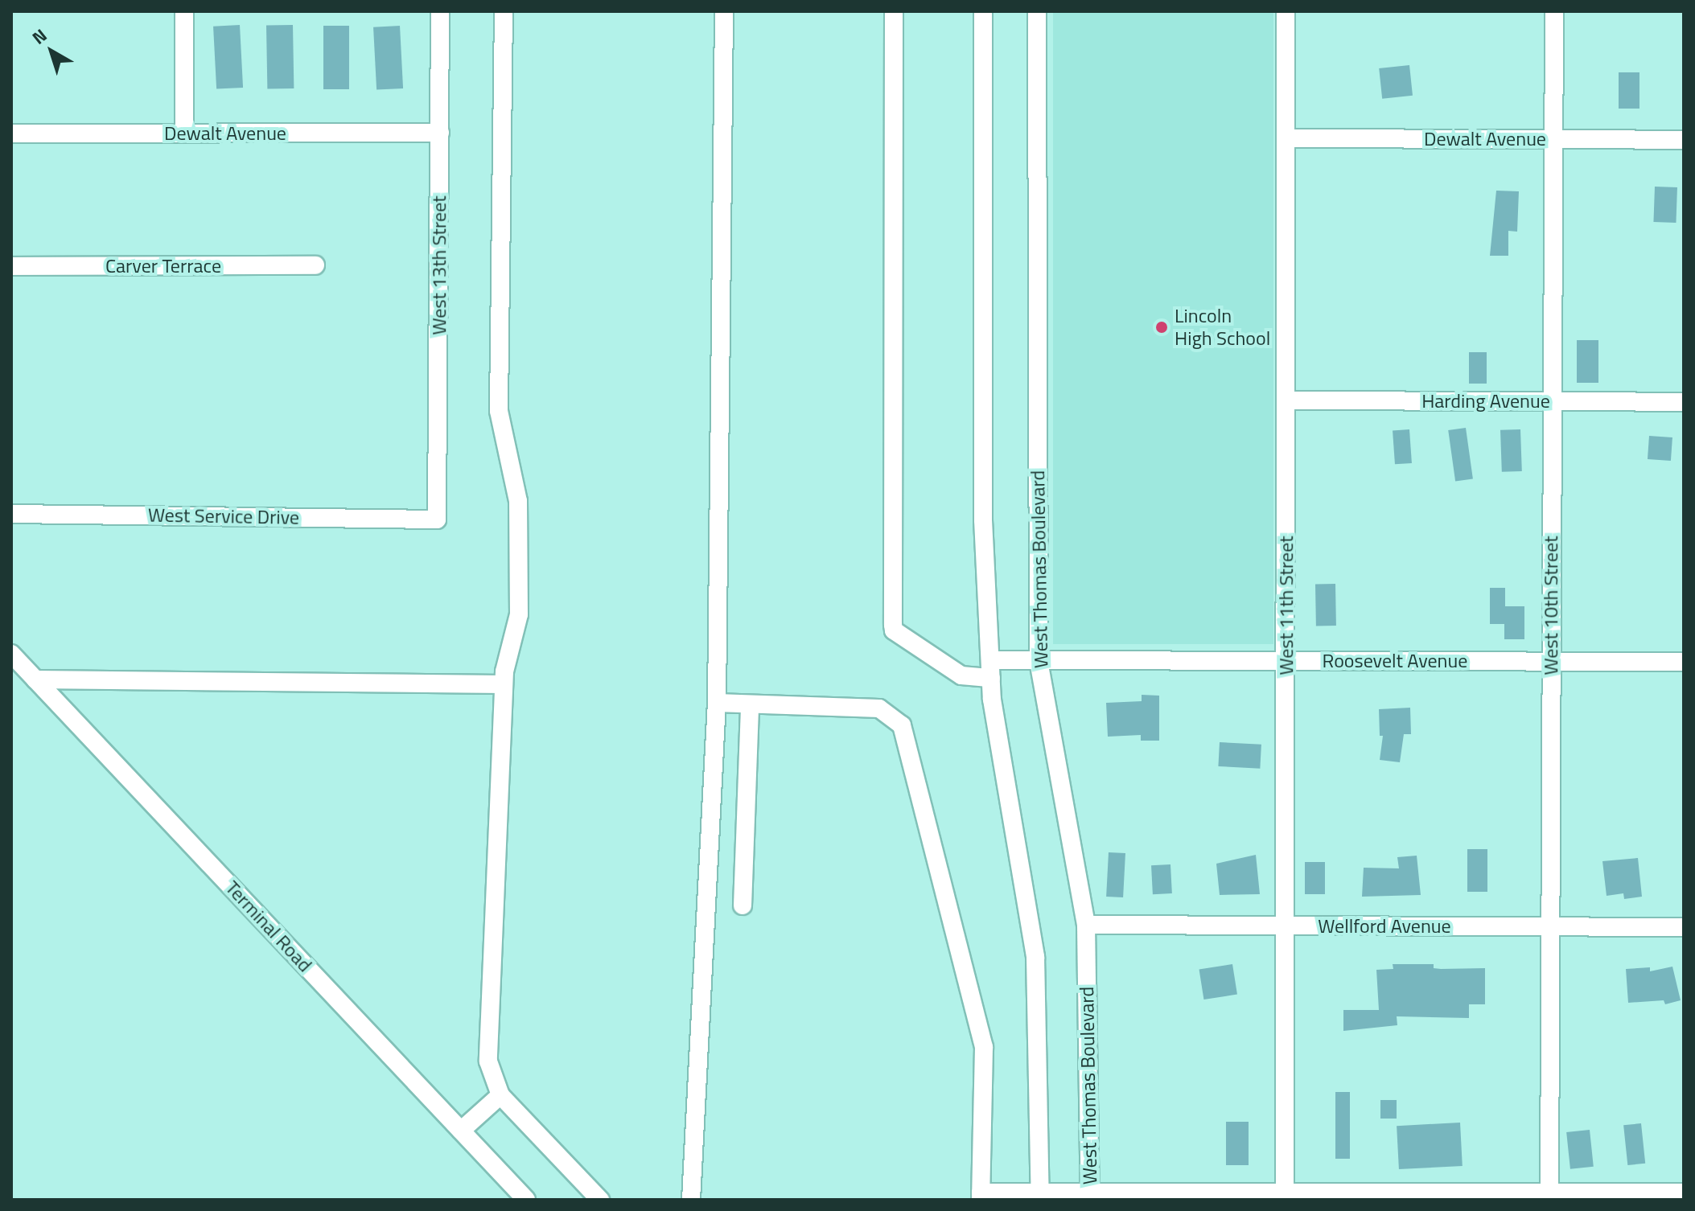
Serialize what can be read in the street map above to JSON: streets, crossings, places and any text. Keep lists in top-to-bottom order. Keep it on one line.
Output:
{"streets":{"street":["Dewalt Avenue","West 13th Street","Carver Terrace","Harding Avenue","West Service Drive","West Thomas Boulevard","West 11th Street","West 10th Street","Roosevelt Avenue","Terminal Road","Wellford Avenue"]},"crossings":[["Dewalt Avenue","West 13th Street"],["Dewalt Avenue","West 11th Street"],["Dewalt Avenue","West 10th Street"],["West 13th Street","West Service Drive"],["Harding Avenue","West 11th Street"],["Harding Avenue","West 10th Street"],["West Thomas Boulevard","Roosevelt Avenue"],["West Thomas Boulevard","Wellford Avenue"],["West 11th Street","Roosevelt Avenue"],["West 11th Street","Wellford Avenue"],["West 10th Street","Roosevelt Avenue"],["West 10th Street","Wellford Avenue"]],"places":["Lincoln High School"],"north":"top left"}
